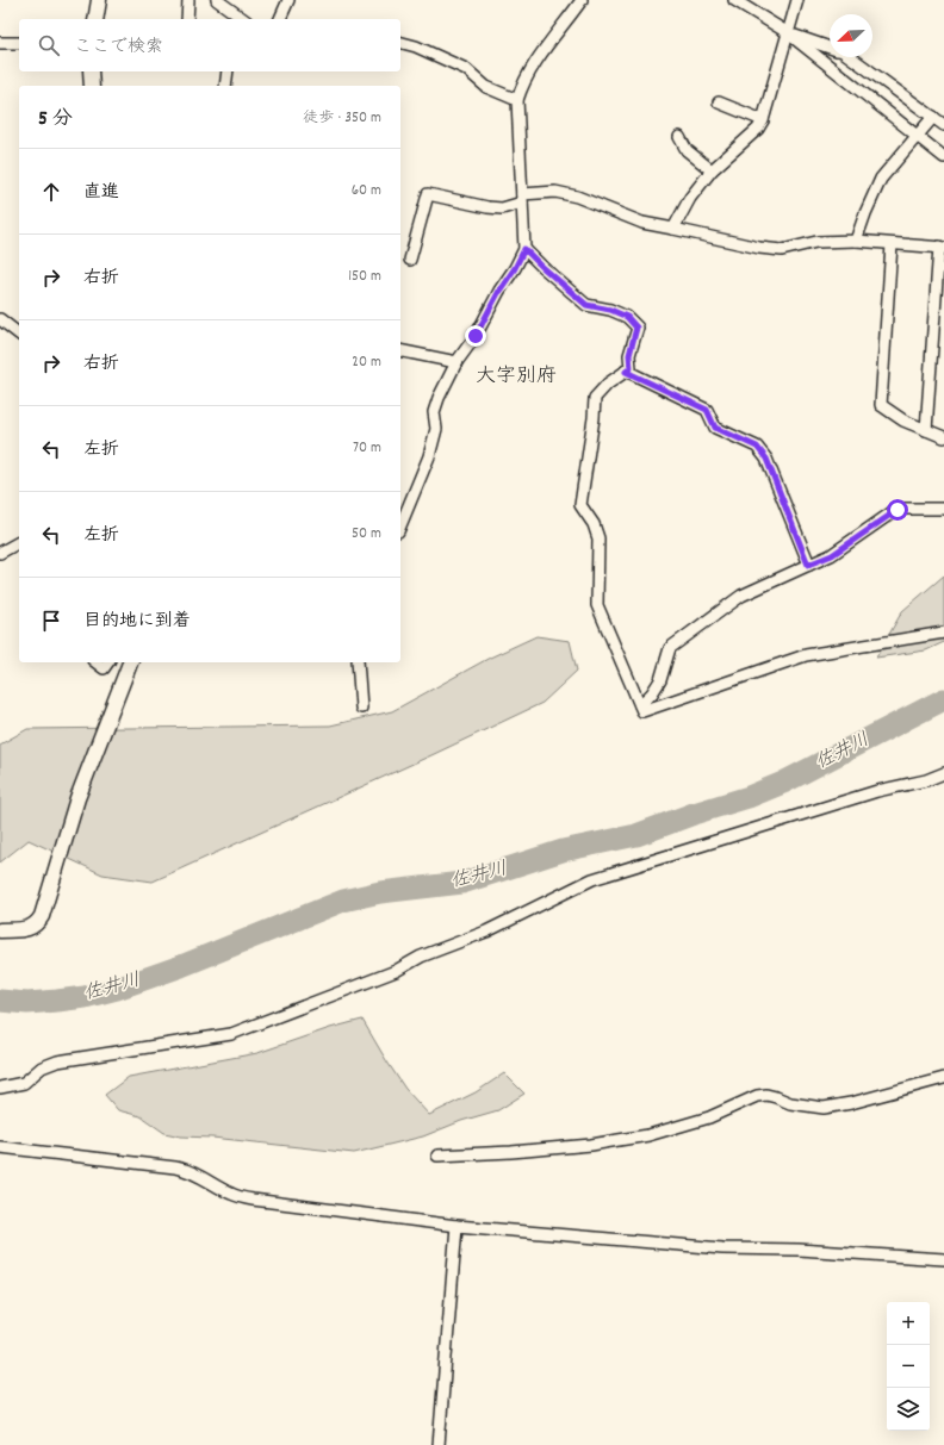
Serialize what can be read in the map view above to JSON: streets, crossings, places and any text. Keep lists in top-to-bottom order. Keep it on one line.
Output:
{"districts":["大字別府"],"water":["佐井川"],"north":"bottom left","page":{"search":"ここで検索","heading":["5 分","徒歩 · 350 m"],"list":[["直進","60 m"],["右折","150 m"],["右折","20 m"],["左折","70 m"],["左折","50 m"],"目的地に到着"],"map_buttons":["+","−"]}}
